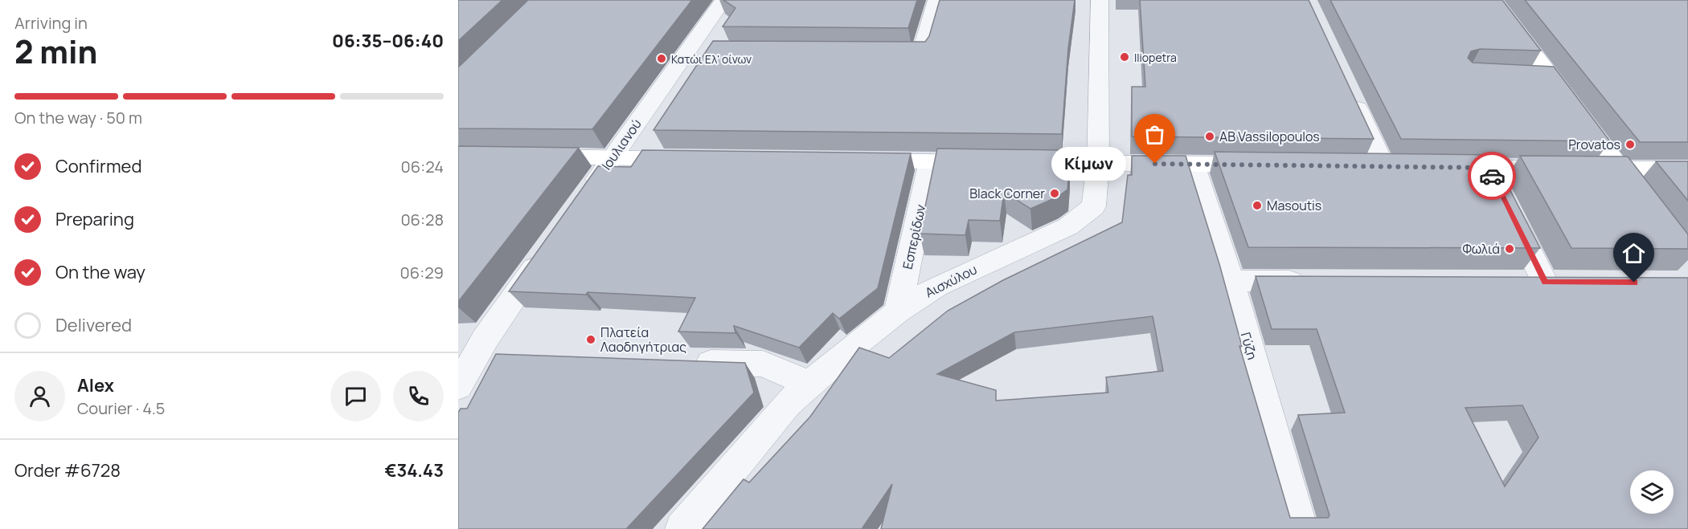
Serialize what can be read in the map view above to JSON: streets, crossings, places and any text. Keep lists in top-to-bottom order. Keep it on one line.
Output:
{"streets":{"street":["Ιουλιανού","Εσπερίδων","Αισχύλου","Γύζη"]},"crossings":[["Εσπερίδων","Αισχύλου"]],"places":["Iliopetra","Κατώι Ελ' οίνων","AB Vassilopoulos","Provatos","Κίμων","Black Corner","Masoutis","Φωλιά","Πλατεία Λαοδηγήτριας"],"page":{"heading":["2 min","Arriving in","06:35–06:40"],"panel":["Alex","Courier · 4.5","Order #6728","€34.43"],"bar":"On the way · 50 m","list":[["Confirmed","06:24"],["Preparing","06:28"],["On the way","06:29"],"Delivered"],"bubble":"Κίμων"}}
